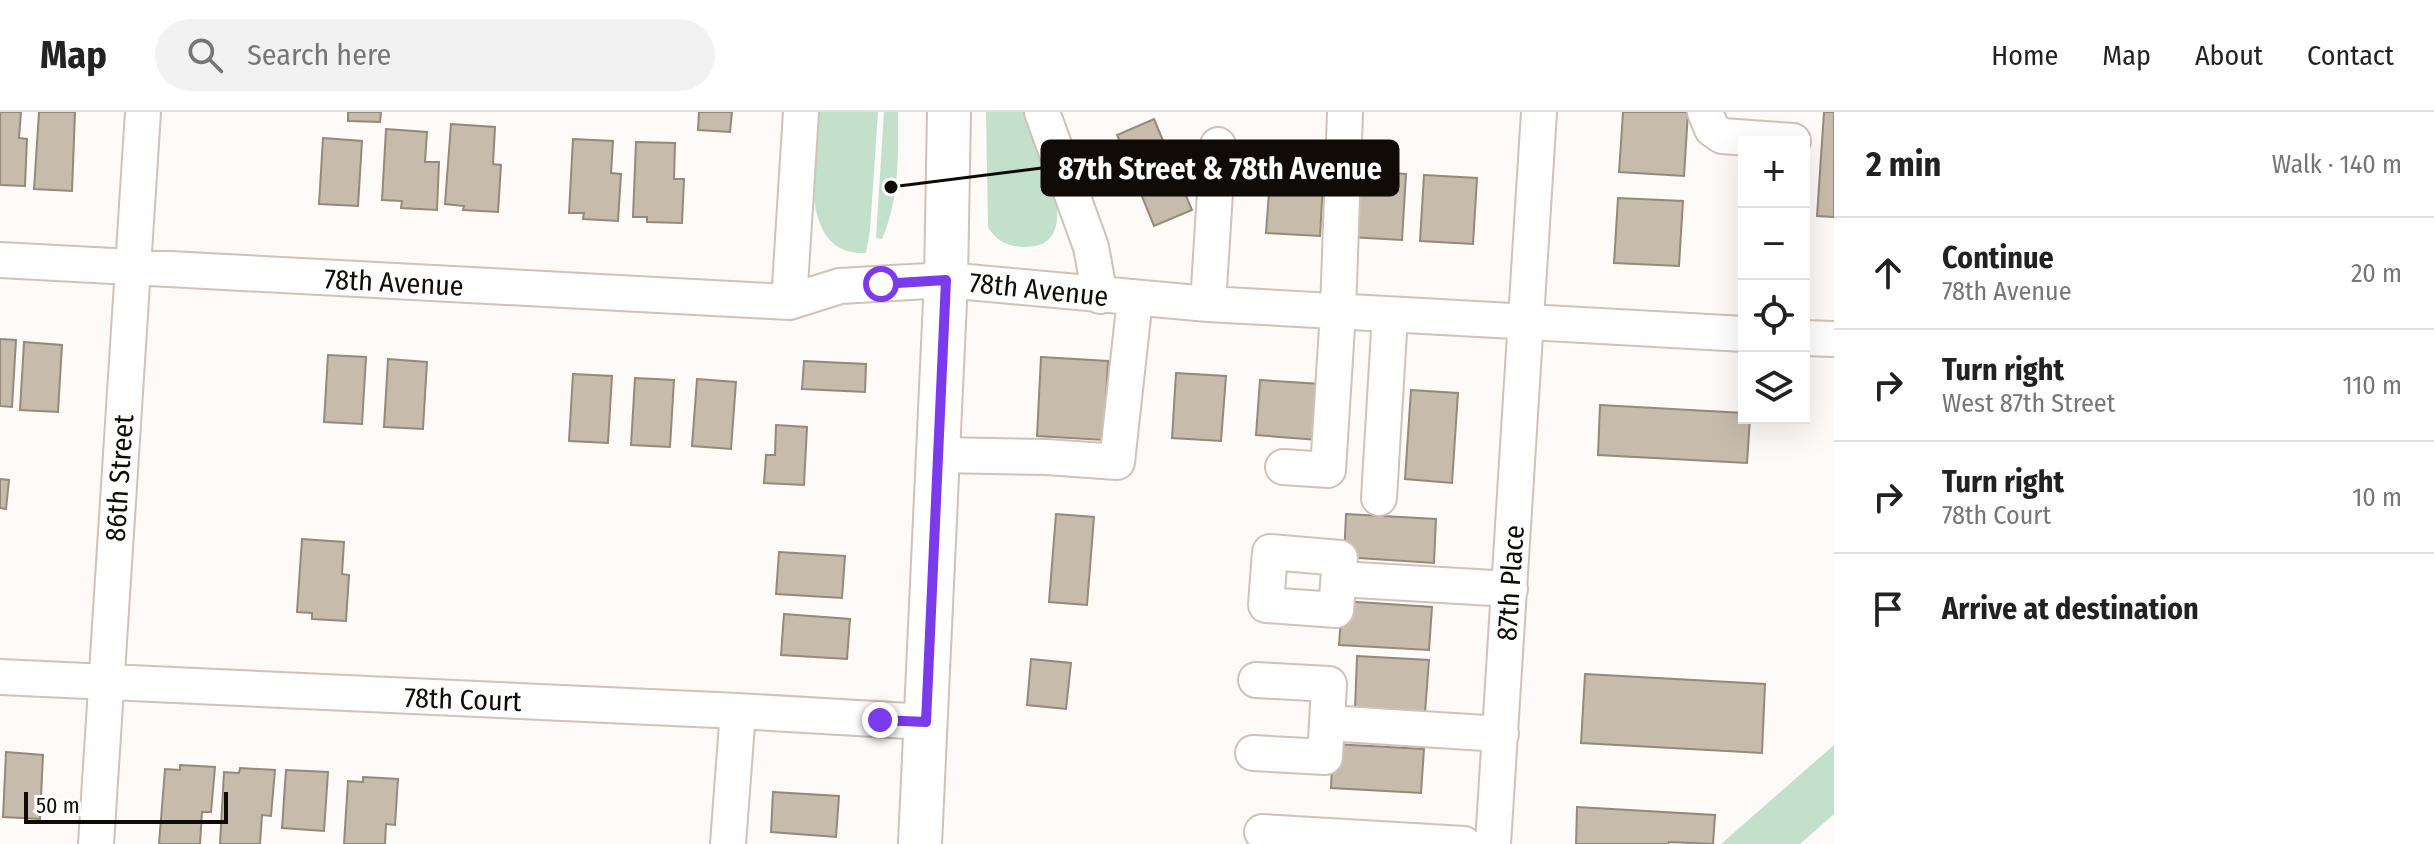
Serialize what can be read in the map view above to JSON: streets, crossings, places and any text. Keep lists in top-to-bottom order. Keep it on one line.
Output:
{"streets":{"street":["78th Avenue","86th Street","87th Place","78th Court"]},"crossings":[["78th Avenue","86th Street"],["78th Avenue","87th Place"],["86th Street","78th Court"]],"places":["87th Street & 78th Avenue"],"scale_bar":"50 m","page":{"header":"Map","search":"Search here","nav":["Home","Map","About","Contact"],"heading":["2 min","Walk · 140 m"],"map_buttons":["+","−"],"list":[["Continue","78th Avenue","20 m"],["Turn right","West 87th Street","110 m"],["Turn right","78th Court","10 m"],"Arrive at destination"],"scale":"50 m"}}
